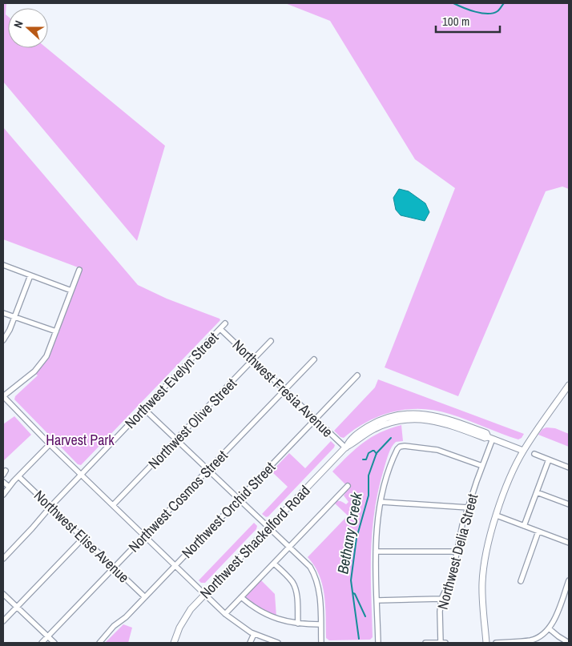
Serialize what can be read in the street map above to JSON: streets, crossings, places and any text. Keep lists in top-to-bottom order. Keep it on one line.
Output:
{"streets":{"street":["Northwest Evelyn Street","Northwest Fresia Avenue","Northwest Olive Street","Northwest Cosmos Street","Northwest Orchid Street","Northwest Elise Avenue","Northwest Shackelford Road","Northwest Delia Street"]},"crossings":[["Northwest Evelyn Street","Northwest Fresia Avenue"],["Northwest Evelyn Street","Northwest Elise Avenue"],["Northwest Fresia Avenue","Northwest Olive Street"],["Northwest Fresia Avenue","Northwest Cosmos Street"],["Northwest Fresia Avenue","Northwest Orchid Street"],["Northwest Fresia Avenue","Northwest Shackelford Road"],["Northwest Cosmos Street","Northwest Elise Avenue"],["Northwest Orchid Street","Northwest Elise Avenue"],["Northwest Shackelford Road","Northwest Delia Street"]],"water":["Bethany Creek"],"parks":["Harvest Park"],"scale_bar":"100 m","north":"left"}
